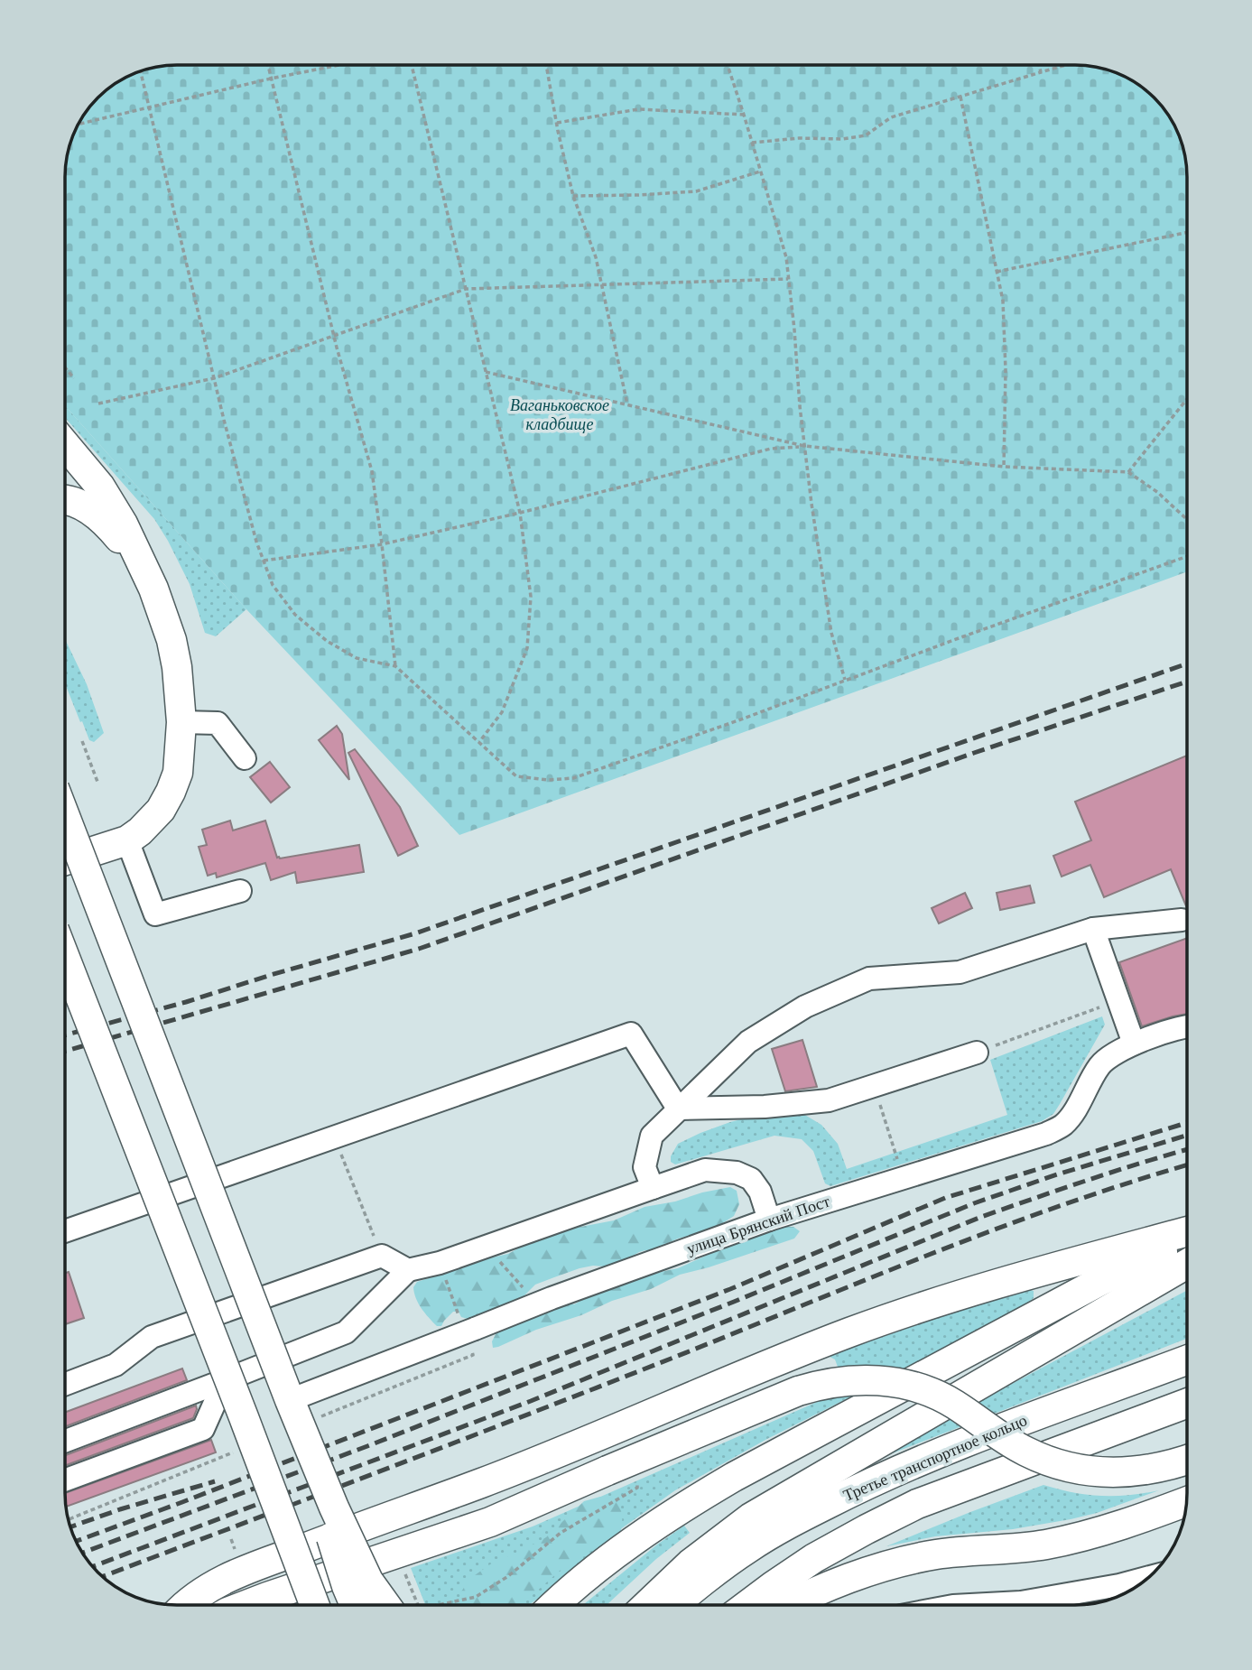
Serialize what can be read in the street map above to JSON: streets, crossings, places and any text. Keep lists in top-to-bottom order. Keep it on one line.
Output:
{"streets":{"main road":["Третье транспортное кольцо"],"street":["улица Брянский Пост"]},"parks":["Ваганьковское кладбище"]}
